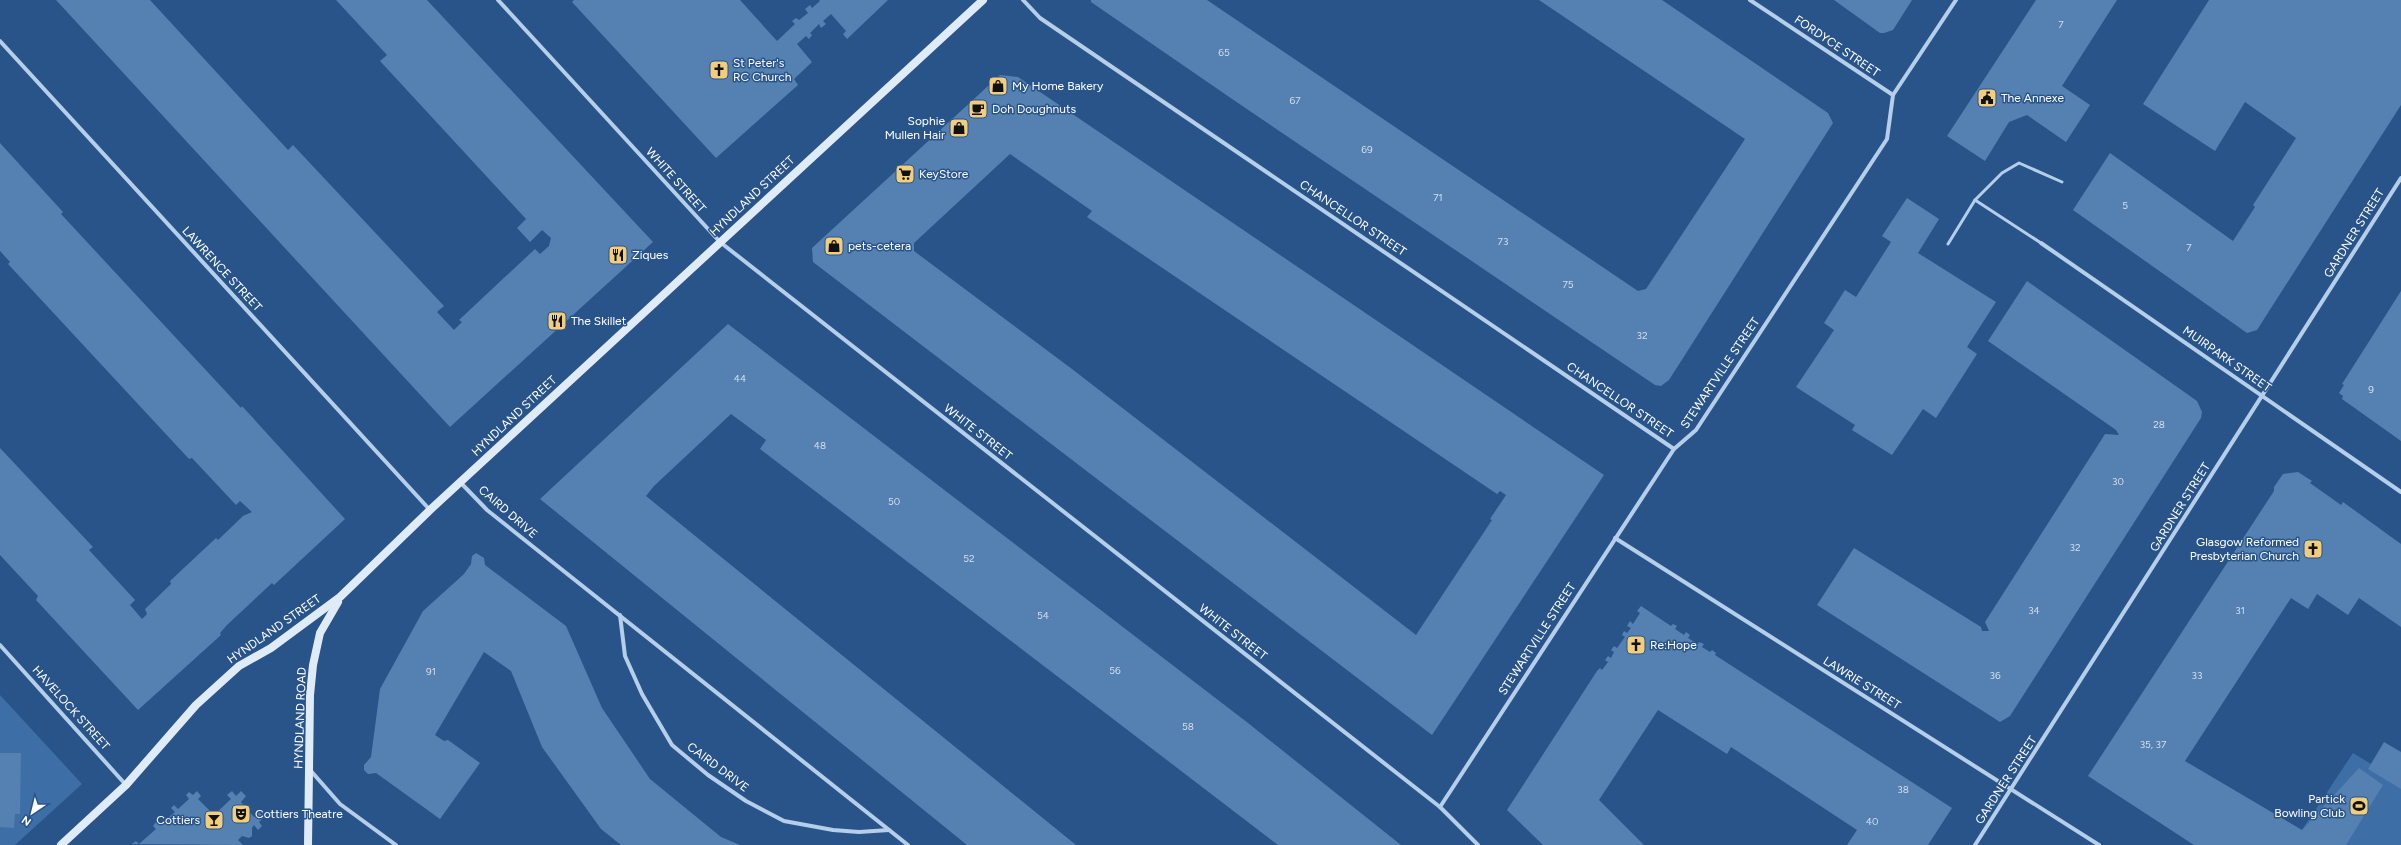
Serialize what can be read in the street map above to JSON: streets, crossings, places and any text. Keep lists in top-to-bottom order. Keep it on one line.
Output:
{"streets":{"street":["FORDYCE STREET","WHITE STREET","HYNDLAND STREET","CHANCELLOR STREET","GARDNER STREET","LAWRENCE STREET","MUIRPARK STREET","STEWARTVILLE STREET","CAIRD DRIVE","LAWRIE STREET","HAVELOCK STREET","HYNDLAND ROAD"]},"crossings":[["FORDYCE STREET","STEWARTVILLE STREET"],["WHITE STREET","HYNDLAND STREET"],["WHITE STREET","STEWARTVILLE STREET"],["HYNDLAND STREET","LAWRENCE STREET"],["HYNDLAND STREET","CAIRD DRIVE"],["HYNDLAND STREET","HAVELOCK STREET"],["HYNDLAND STREET","HYNDLAND ROAD"],["CHANCELLOR STREET","STEWARTVILLE STREET"],["GARDNER STREET","MUIRPARK STREET"],["GARDNER STREET","LAWRIE STREET"],["STEWARTVILLE STREET","LAWRIE STREET"]],"places":{"church":["St Peter's RC Church","Glasgow Reformed Presbyterian Church","Re:Hope"],"shop":["My Home Bakery","Sophie Mullen Hair","pets-cetera"],"public building":["The Annexe"],"cafe":["Doh Doughnuts"],"supermarket":["KeyStore"],"restaurant":["Ziques","The Skillet"],"sports":["Partick Bowling Club"],"theatre":["Cottiers Theatre"],"bar":["Cottiers"]},"house_numbers":["7","65","67","69","71","5","73","7","75","32","44","9","28","48","30","50","32","52","34","31","54","56","91","36","33","58","35, 37","38","40"],"north":"bottom left"}
